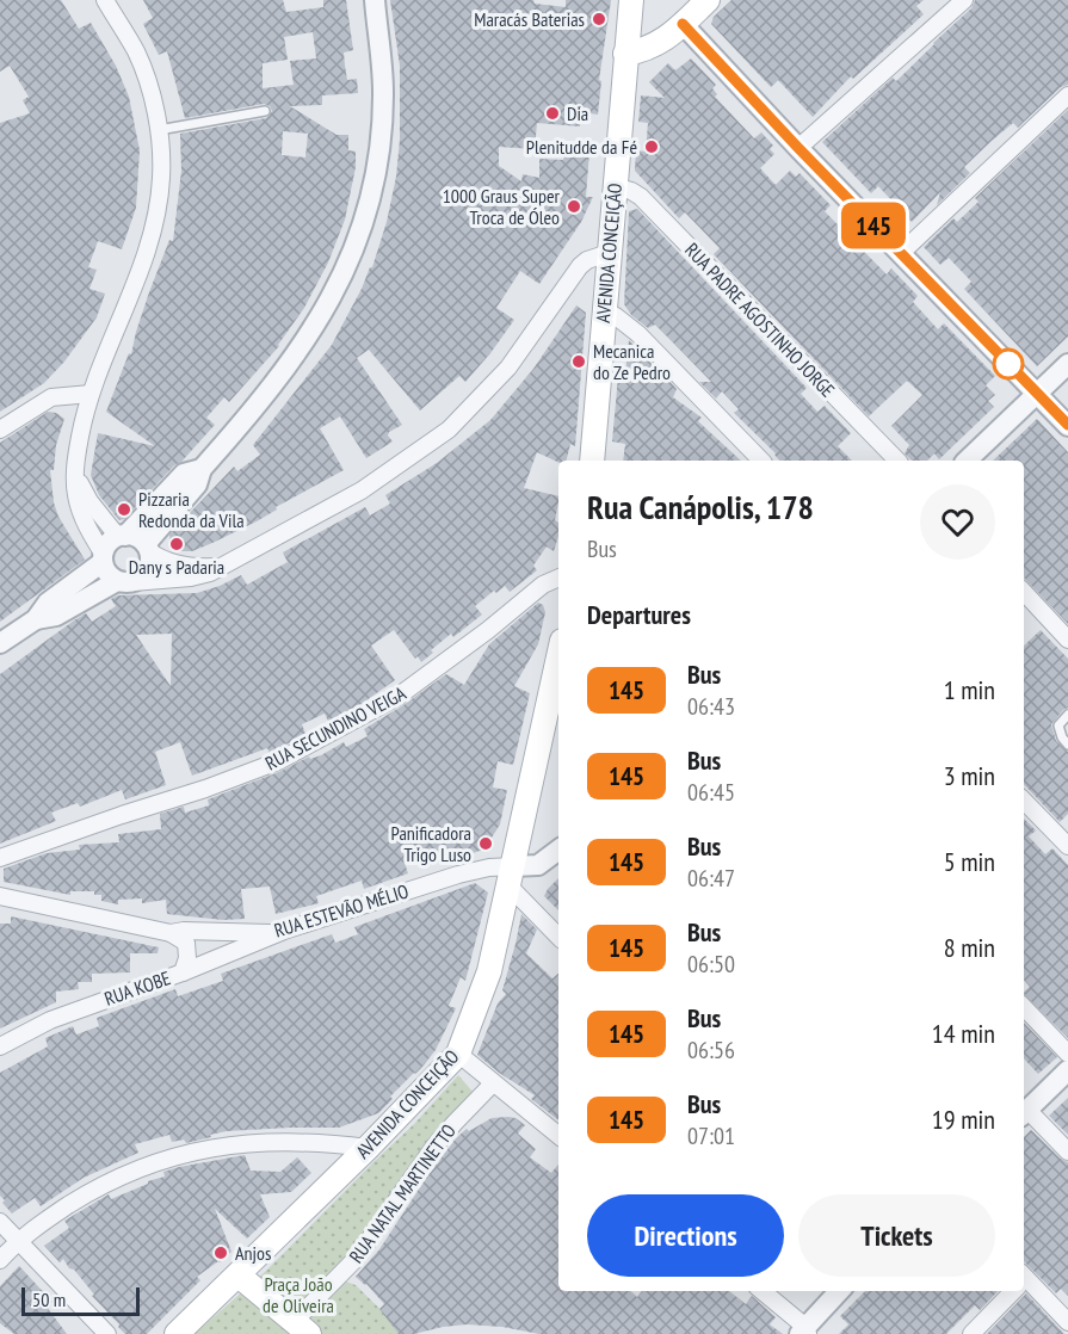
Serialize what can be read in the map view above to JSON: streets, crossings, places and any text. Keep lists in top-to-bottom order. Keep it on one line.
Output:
{"streets":{"main road":["AVENIDA CONCEIÇÃO"],"street":["RUA PADRE AGOSTINHO JORGE","RUA SECUNDINO VEIGA","RUA ESTEVÃO MÉLIO","RUA KOBE","RUA NATAL MARTINETTO"]},"crossings":[["AVENIDA CONCEIÇÃO","RUA PADRE AGOSTINHO JORGE"],["AVENIDA CONCEIÇÃO","RUA ESTEVÃO MÉLIO"],["RUA ESTEVÃO MÉLIO","RUA KOBE"]],"parks":["Praça João de Oliveira"],"places":["Maracás Baterias","Dia","Plenitudde da Fé","1000 Graus Super Troca de Óleo","Mecanica do Ze Pedro","Pizzaria Redonda da Vila","Dany s Padaria","Panificadora Trigo Luso","Anjos"],"lines":["bus line 145"],"scale_bar":"50 m","page":{"on_map":"145","heading":[["Rua Canápolis, 178","Bus"],"Departures"],"list":[{"mark":"145","name":"Bus","note":"06:43","value":"1 min"},{"mark":"145","name":"Bus","note":"06:45","value":"3 min"},{"mark":"145","name":"Bus","note":"06:47","value":"5 min"},{"mark":"145","name":"Bus","note":"06:50","value":"8 min"},{"mark":"145","name":"Bus","note":"06:56","value":"14 min"},{"mark":"145","name":"Bus","note":"07:01","value":"19 min"}],"buttons":["Directions","Tickets"],"scale":"50 m"}}
